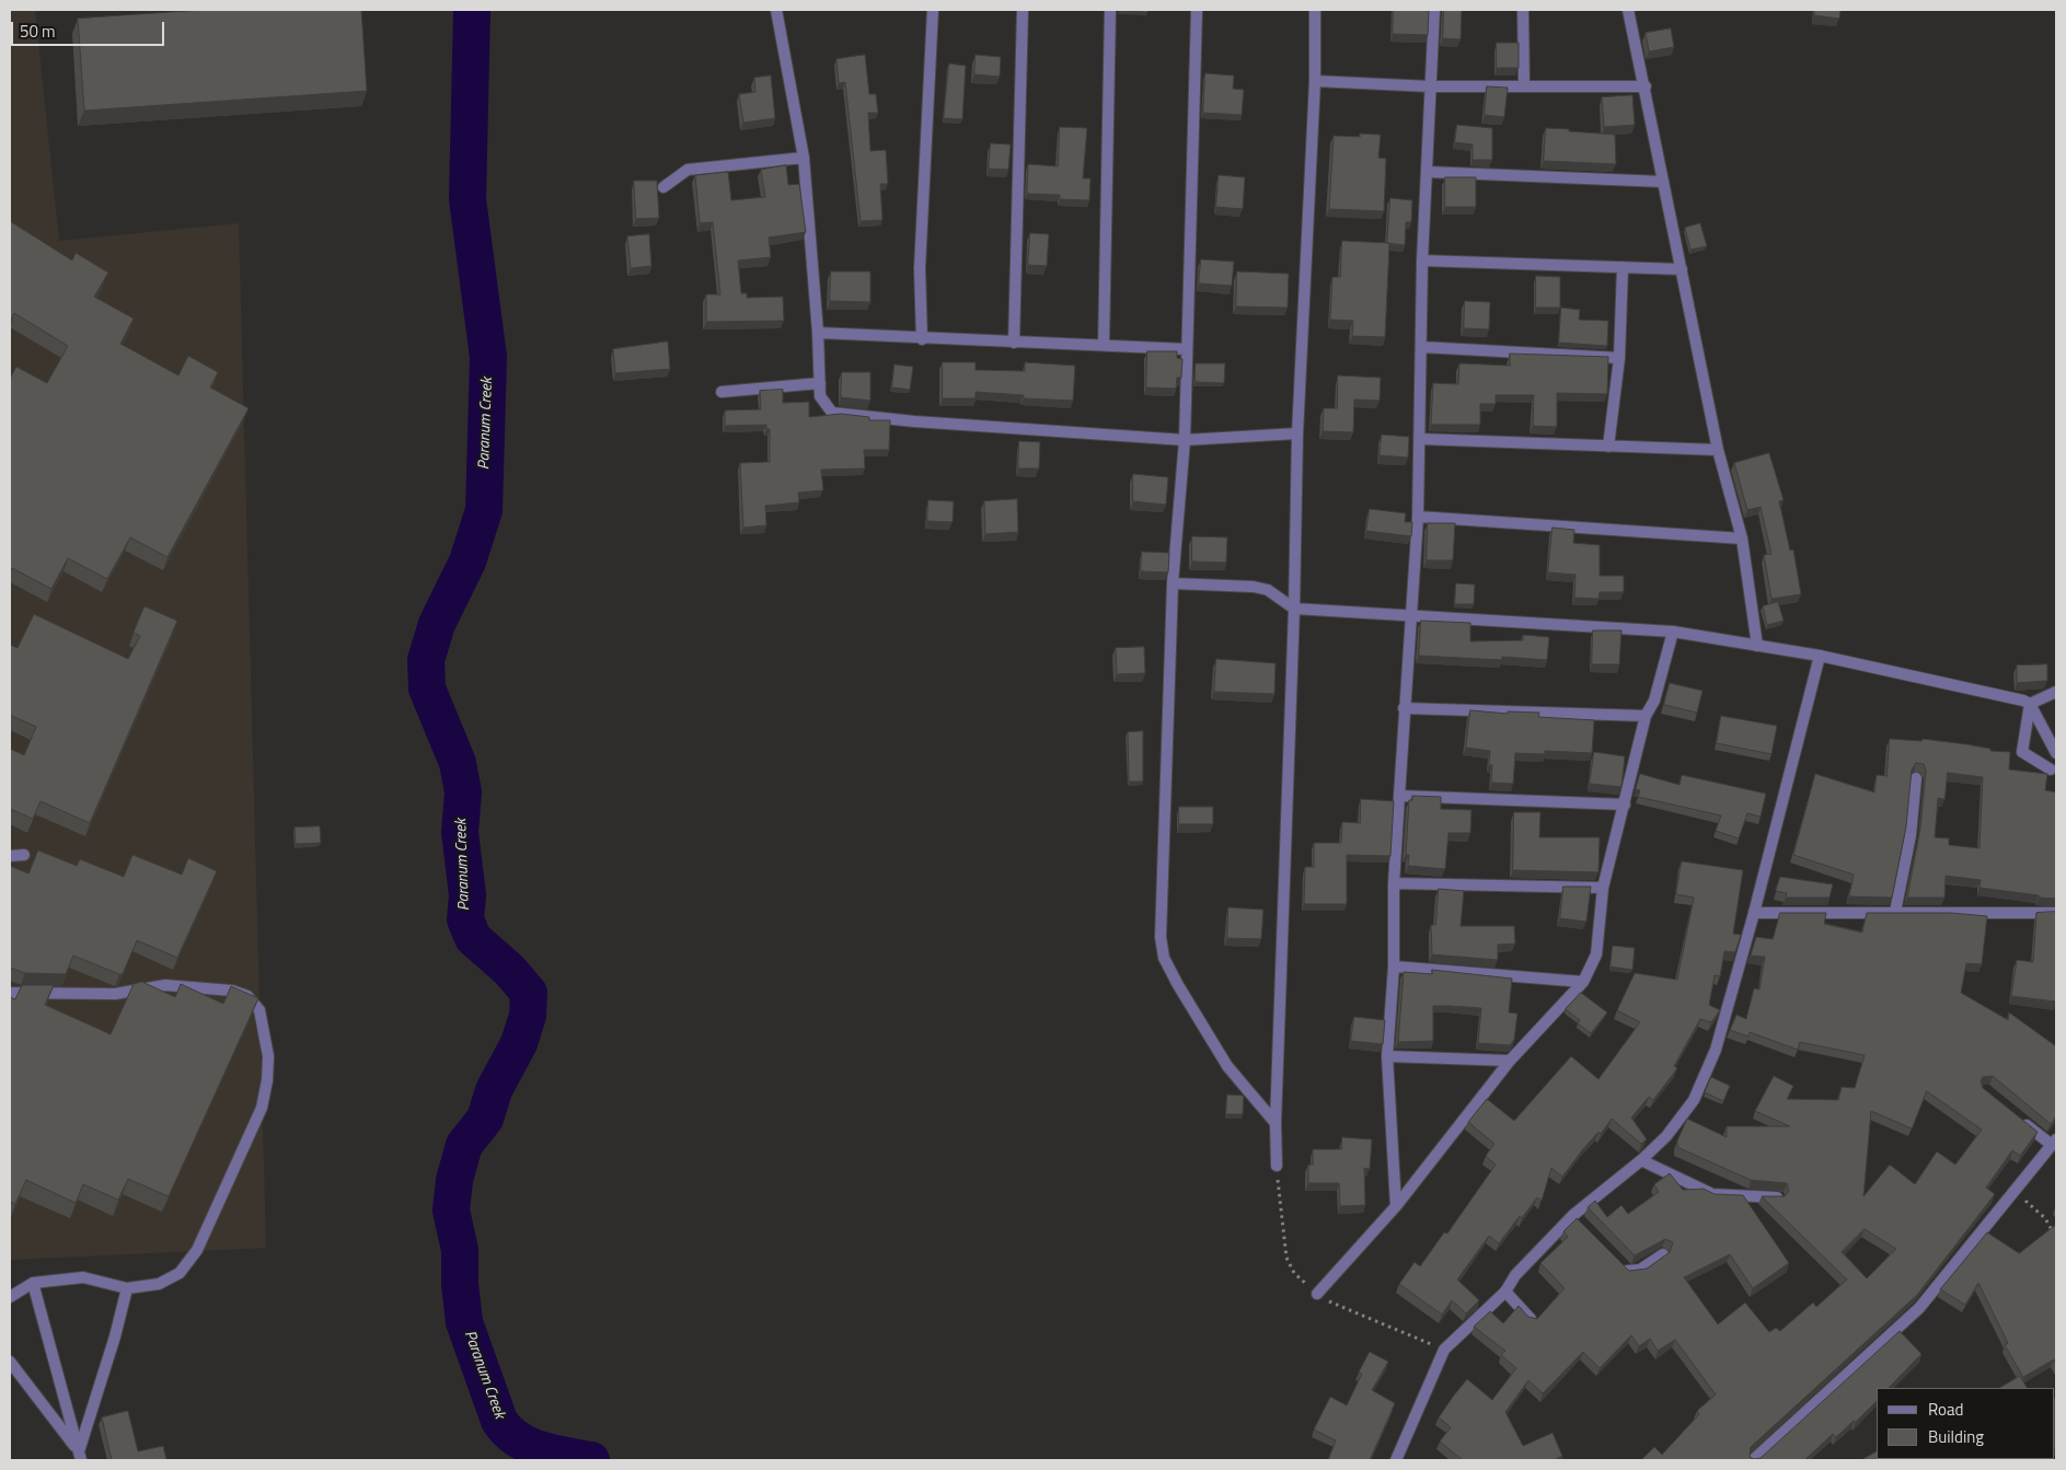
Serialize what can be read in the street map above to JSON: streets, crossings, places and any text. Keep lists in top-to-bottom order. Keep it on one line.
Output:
{"water":["Paranum Creek"],"legend":["Road","Building"],"scale_bar":"50 m"}
